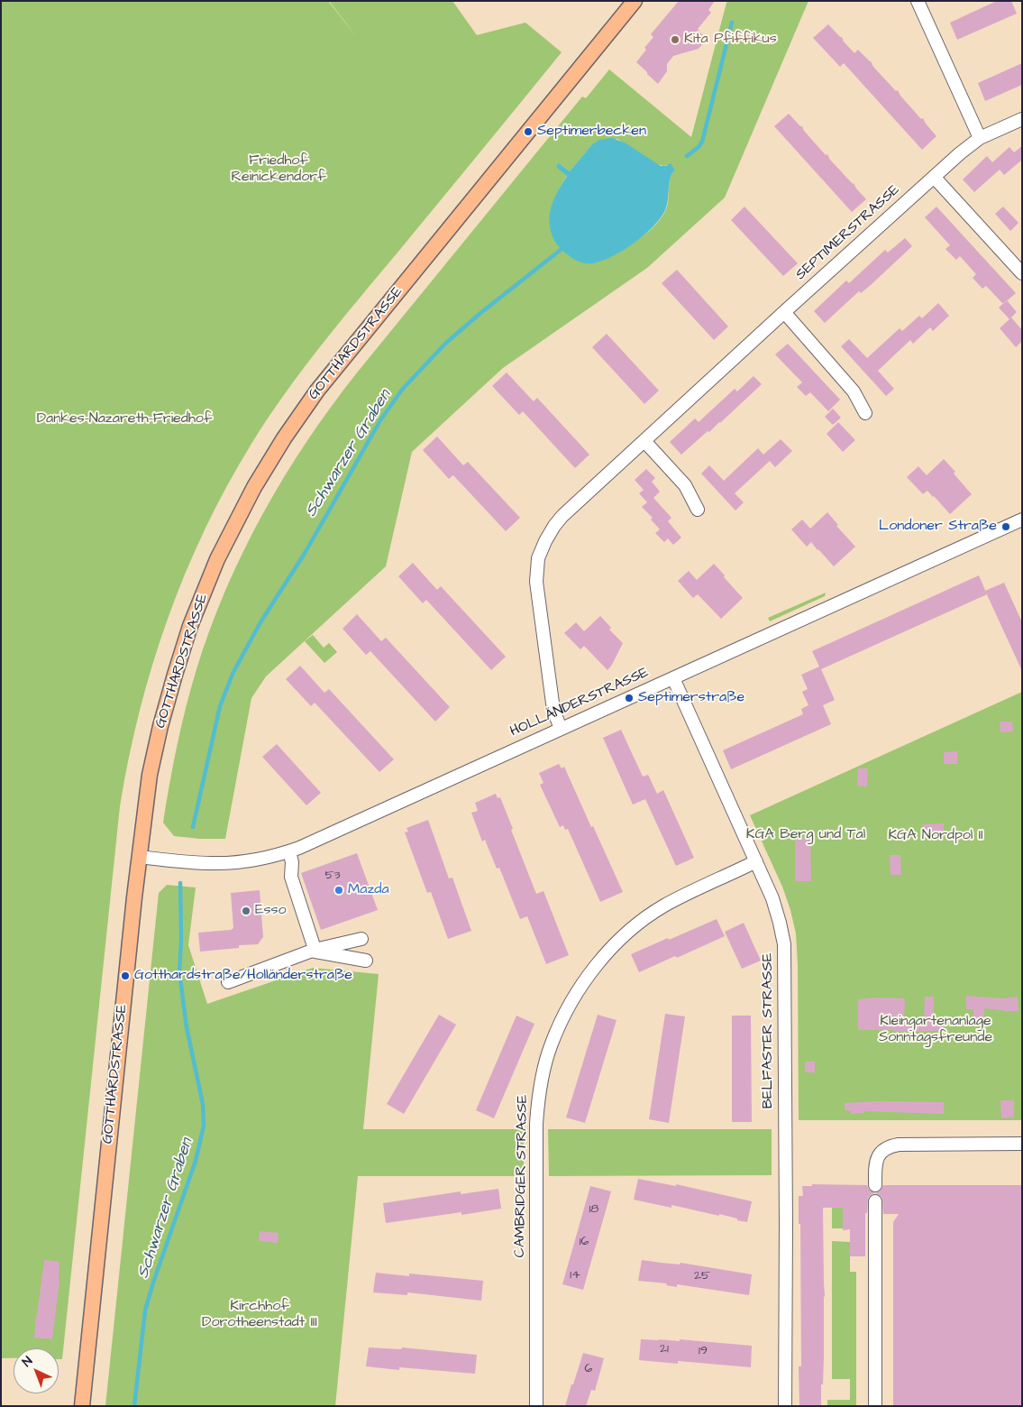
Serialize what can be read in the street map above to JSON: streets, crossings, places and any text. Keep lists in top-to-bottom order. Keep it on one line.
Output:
{"streets":{"main road":["GOTTHARDSTRASSE"],"street":["SEPTIMERSTRASSE","HOLLÄNDERSTRASSE","BELFASTER STRASSE","CAMBRIDGER STRASSE"]},"crossings":[["SEPTIMERSTRASSE","HOLLÄNDERSTRASSE"],["GOTTHARDSTRASSE","HOLLÄNDERSTRASSE"],["HOLLÄNDERSTRASSE","BELFASTER STRASSE"],["BELFASTER STRASSE","CAMBRIDGER STRASSE"]],"water":["Schwarzer Graben"],"parks":["Friedhof Reinickendorf","Dankes-Nazareth-Friedhof","KGA Berg und Tal","KGA Nordpol II","Kleingartenanlage Sonntagsfreunde","Kirchhof Dorotheenstadt III"],"places":["Kita Pfiffikus","Septimerbecken","Londoner Straße","Septimerstraße","Mazda","Esso","Gotthardstraße/Holländerstraße"],"house_numbers":["53","18","16","14","25","21","19","6"],"north":"top left"}
